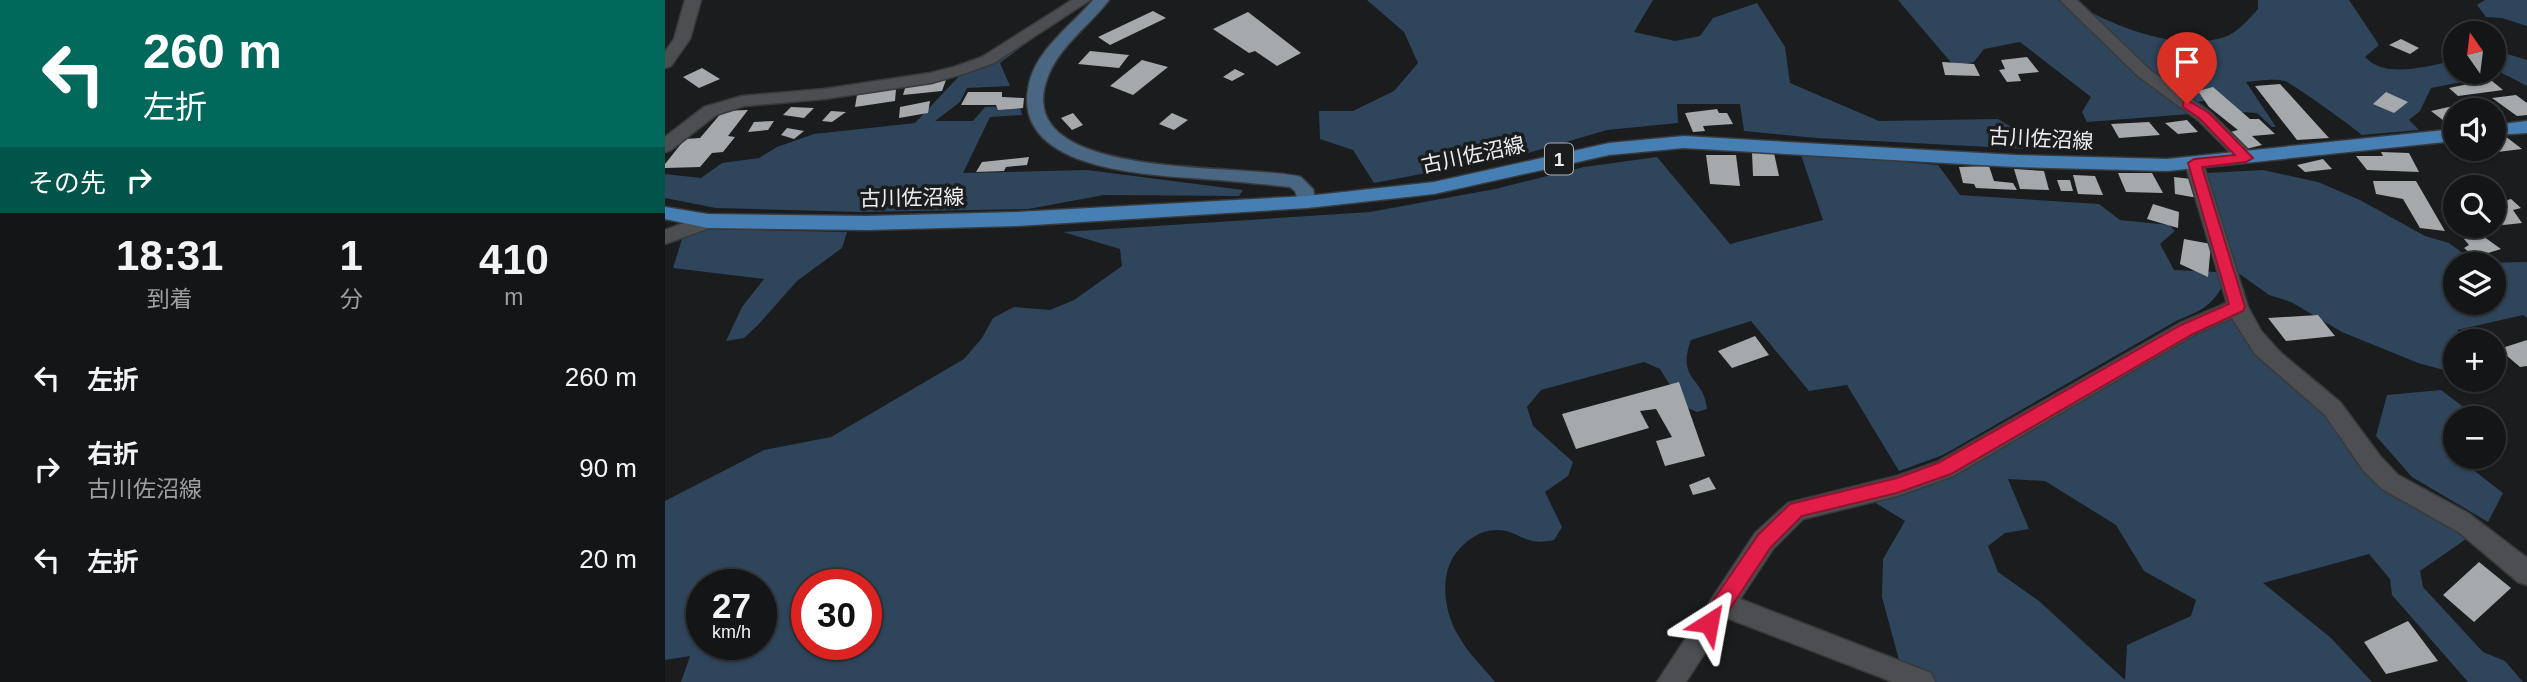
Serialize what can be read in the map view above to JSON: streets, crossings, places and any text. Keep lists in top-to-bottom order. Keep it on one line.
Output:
{"streets":{"main road":["古川佐沼線","1"]},"north":"top","page":{"turn":["260 m","左折"],"map_buttons":["+","−"],"then":"その先","eta":["18:31","到着","1","分","410","m"],"list":[{"name":"左折","value":"260 m"},{"name":"右折","note":"古川佐沼線","value":"90 m"},{"name":"左折","value":"20 m"}],"speed":"27 km/h","limit":"30"}}
